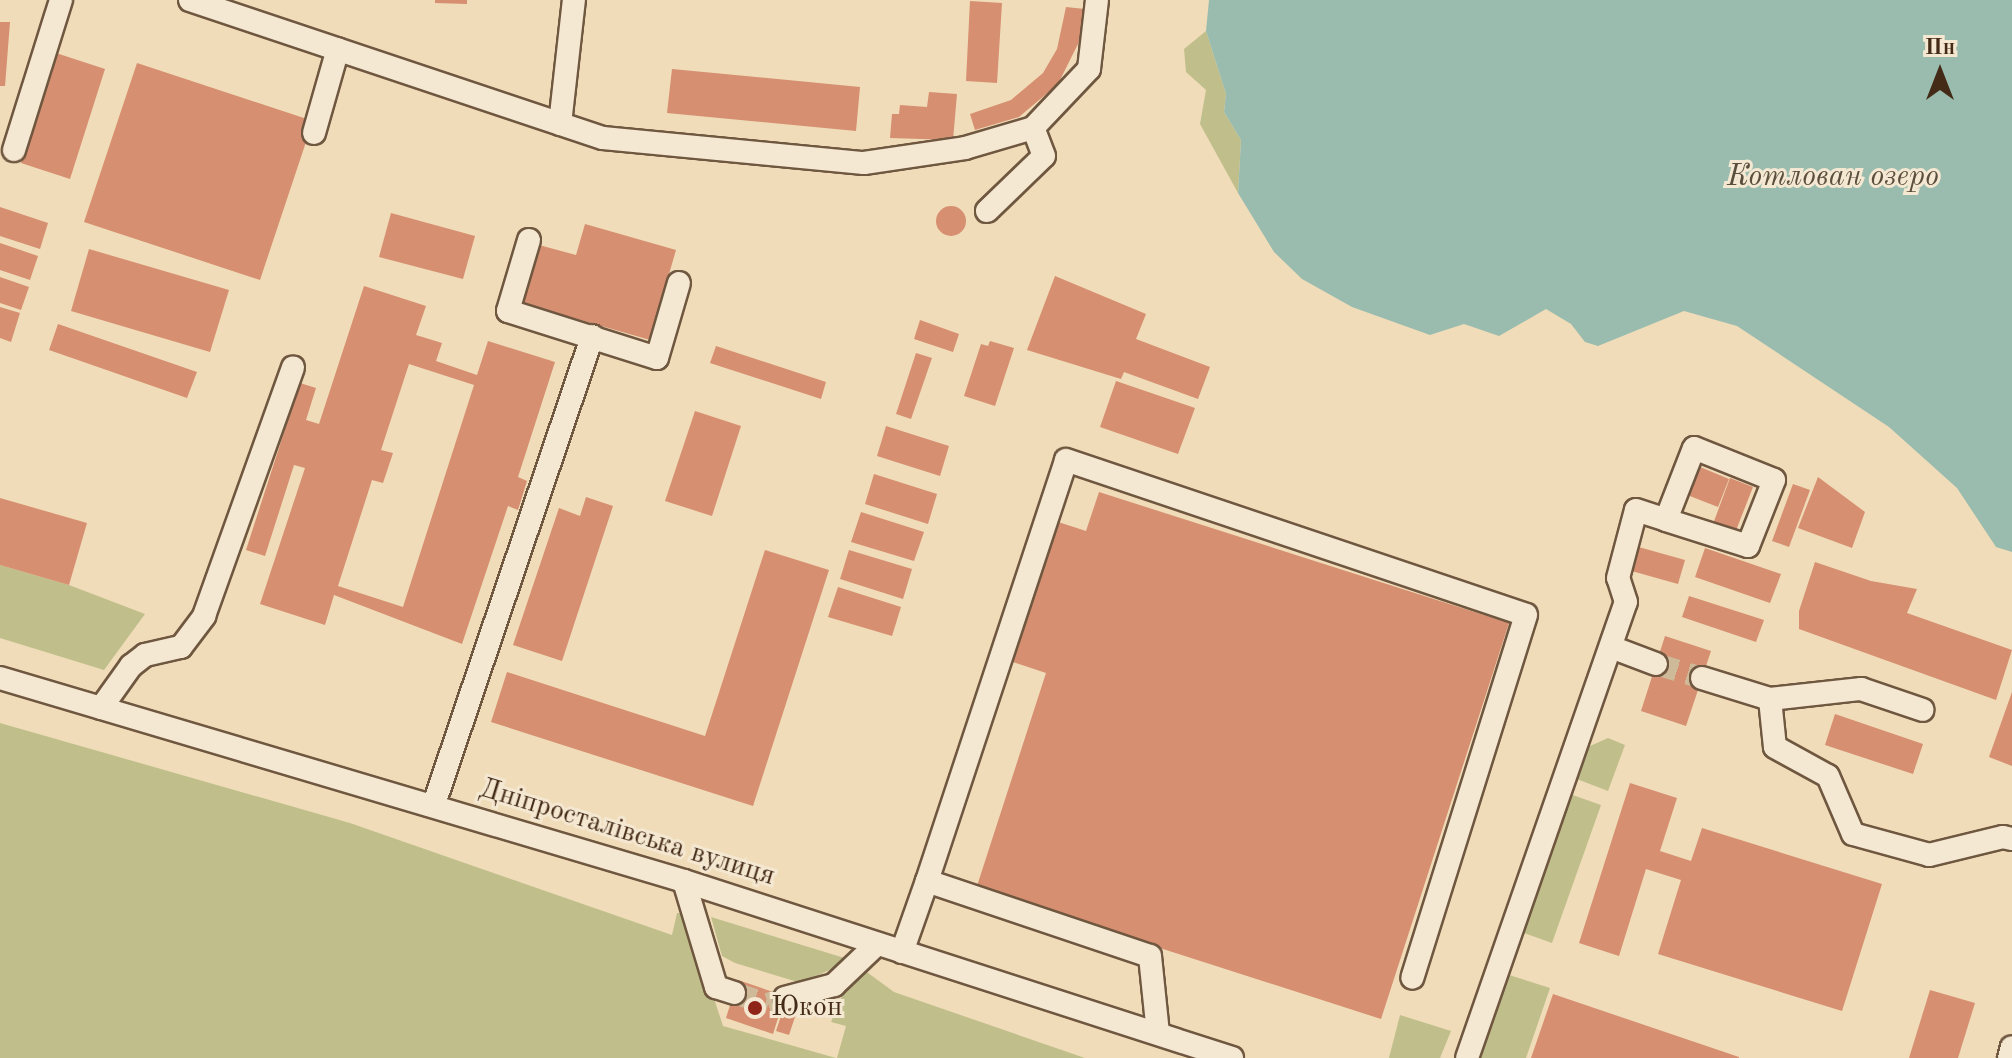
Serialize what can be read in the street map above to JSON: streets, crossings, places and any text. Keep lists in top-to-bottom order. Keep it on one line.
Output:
{"streets":{"street":["Дніпросталівська вулиця"]},"water":["Котлован озеро"],"places":["Юкон"],"north":"top"}
